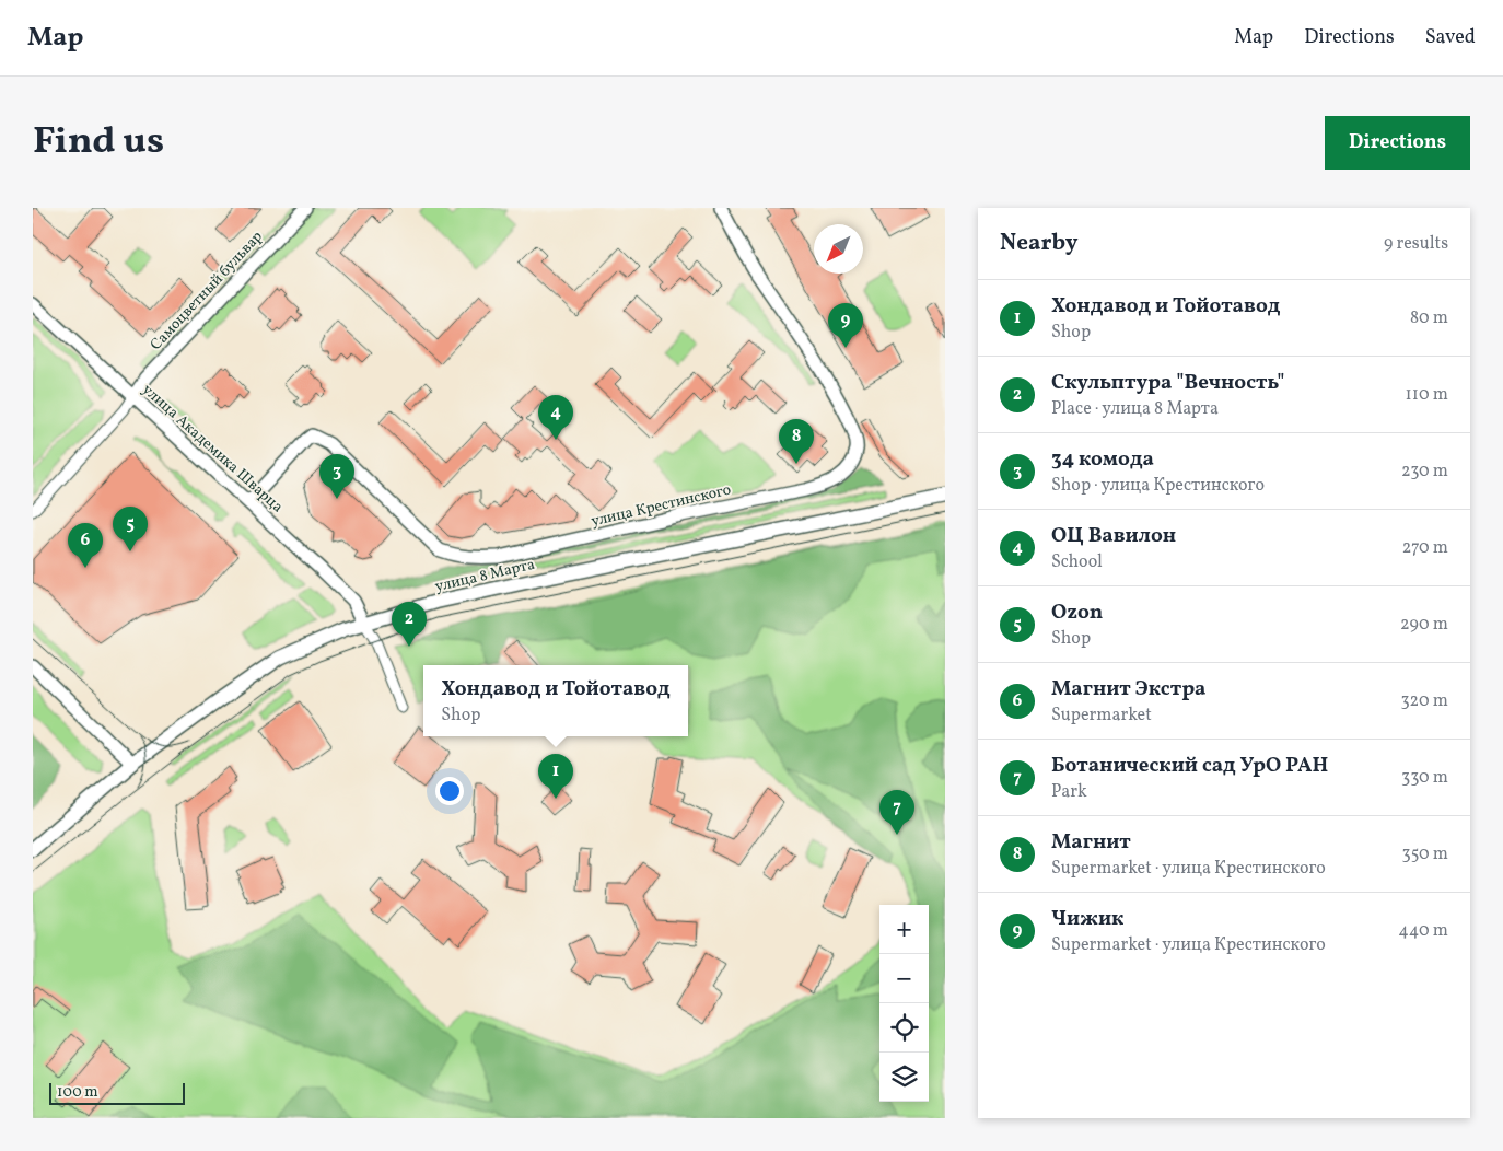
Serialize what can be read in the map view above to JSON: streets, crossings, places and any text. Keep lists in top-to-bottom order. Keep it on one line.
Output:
{"streets":{"main road":["улица 8 Марта"],"street":["Самоцветный бульвар","улица Академика Шварца","улица Крестинского"]},"crossings":[["Самоцветный бульвар","улица Академика Шварца"],["улица Академика Шварца","улица Крестинского"],["улица Академика Шварца","улица 8 Марта"]],"scale_bar":"100 m","north":"bottom left","page":{"header":"Map","nav":["Map","Directions","Saved"],"title":"Find us","buttons":"Directions","heading":["Nearby","9 results"],"list":[{"mark":"1","name":"Хондавод и Тойотавод","note":"Shop","value":"80 m"},{"mark":"2","name":"Скульптура \"Вечность\"","note":"Place · улица 8 Марта","value":"110 m"},{"mark":"3","name":"34 комода","note":"Shop · улица Крестинского","value":"230 m"},{"mark":"4","name":"ОЦ Вавилон","note":"School","value":"270 m"},{"mark":"5","name":"Ozon","note":"Shop","value":"290 m"},{"mark":"6","name":"Магнит Экстра","note":"Supermarket","value":"320 m"},{"mark":"7","name":"Ботанический сад УрО РАН","note":"Park","value":"330 m"},{"mark":"8","name":"Магнит","note":"Supermarket · улица Крестинского","value":"350 m"},{"mark":"9","name":"Чижик","note":"Supermarket · улица Крестинского","value":"440 m"}],"pins":["9","4","8","3","5","6","2","1","7"],"popup":["Хондавод и Тойотавод","Shop"],"map_buttons":["+","−"],"scale":"100 m"}}
